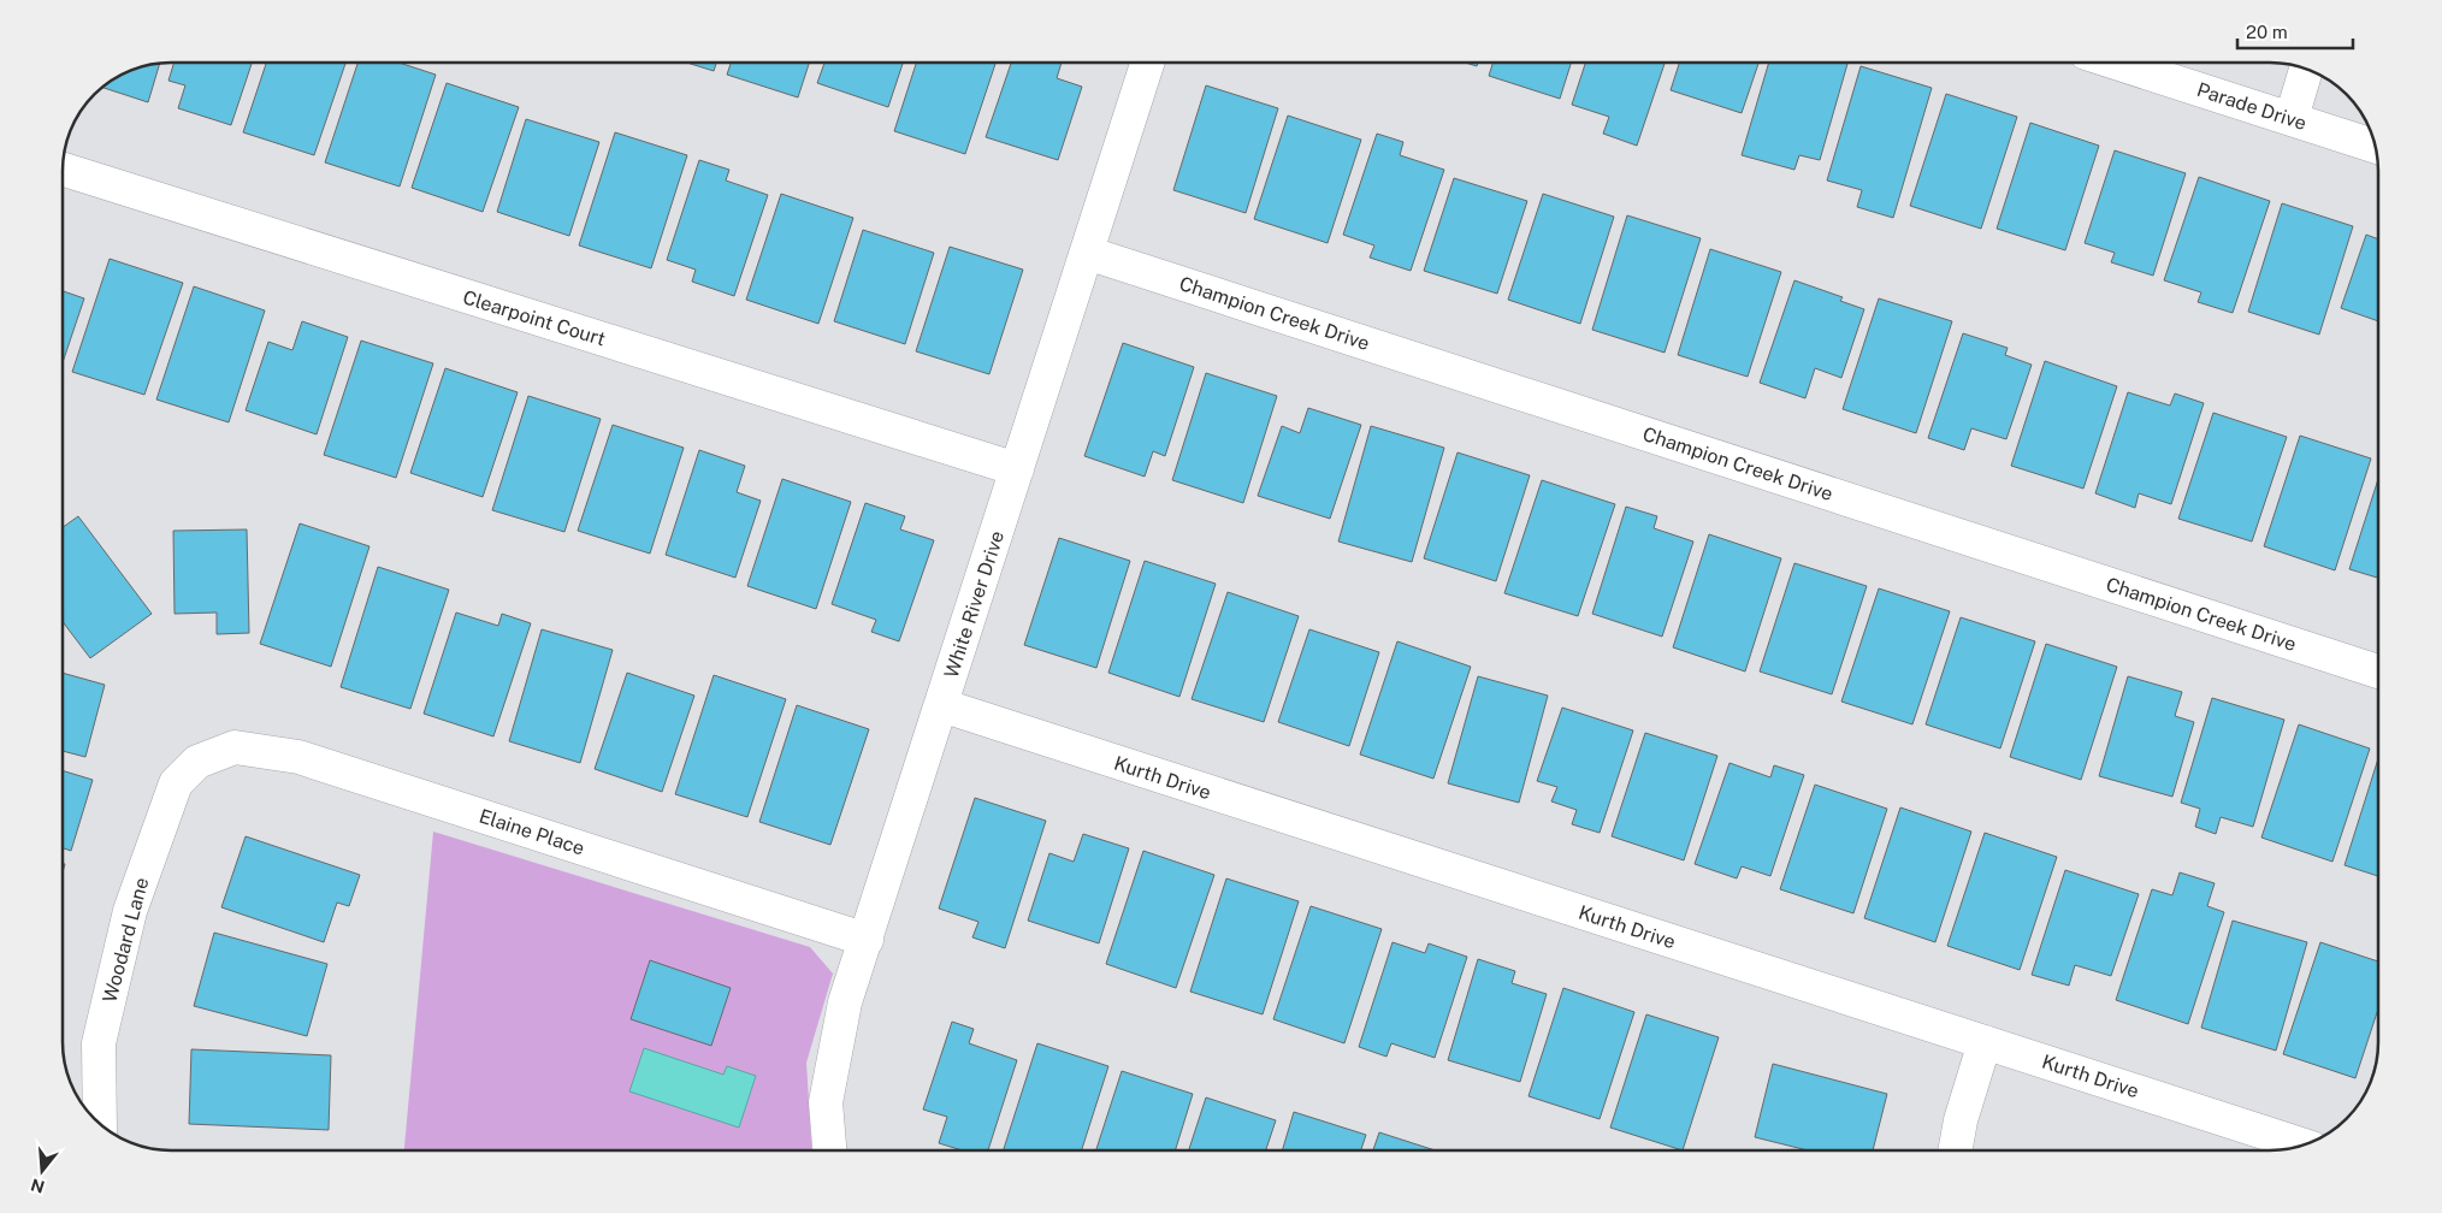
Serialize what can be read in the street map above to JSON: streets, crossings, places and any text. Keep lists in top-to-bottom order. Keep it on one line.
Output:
{"streets":{"street":["Parade Drive","Champion Creek Drive","Clearpoint Court","White River Drive","Kurth Drive","Elaine Place","Woodard Lane"]},"crossings":[["Champion Creek Drive","White River Drive"],["Clearpoint Court","White River Drive"],["White River Drive","Kurth Drive"],["White River Drive","Elaine Place"],["Elaine Place","Woodard Lane"]],"scale_bar":"20 m","north":"bottom"}
